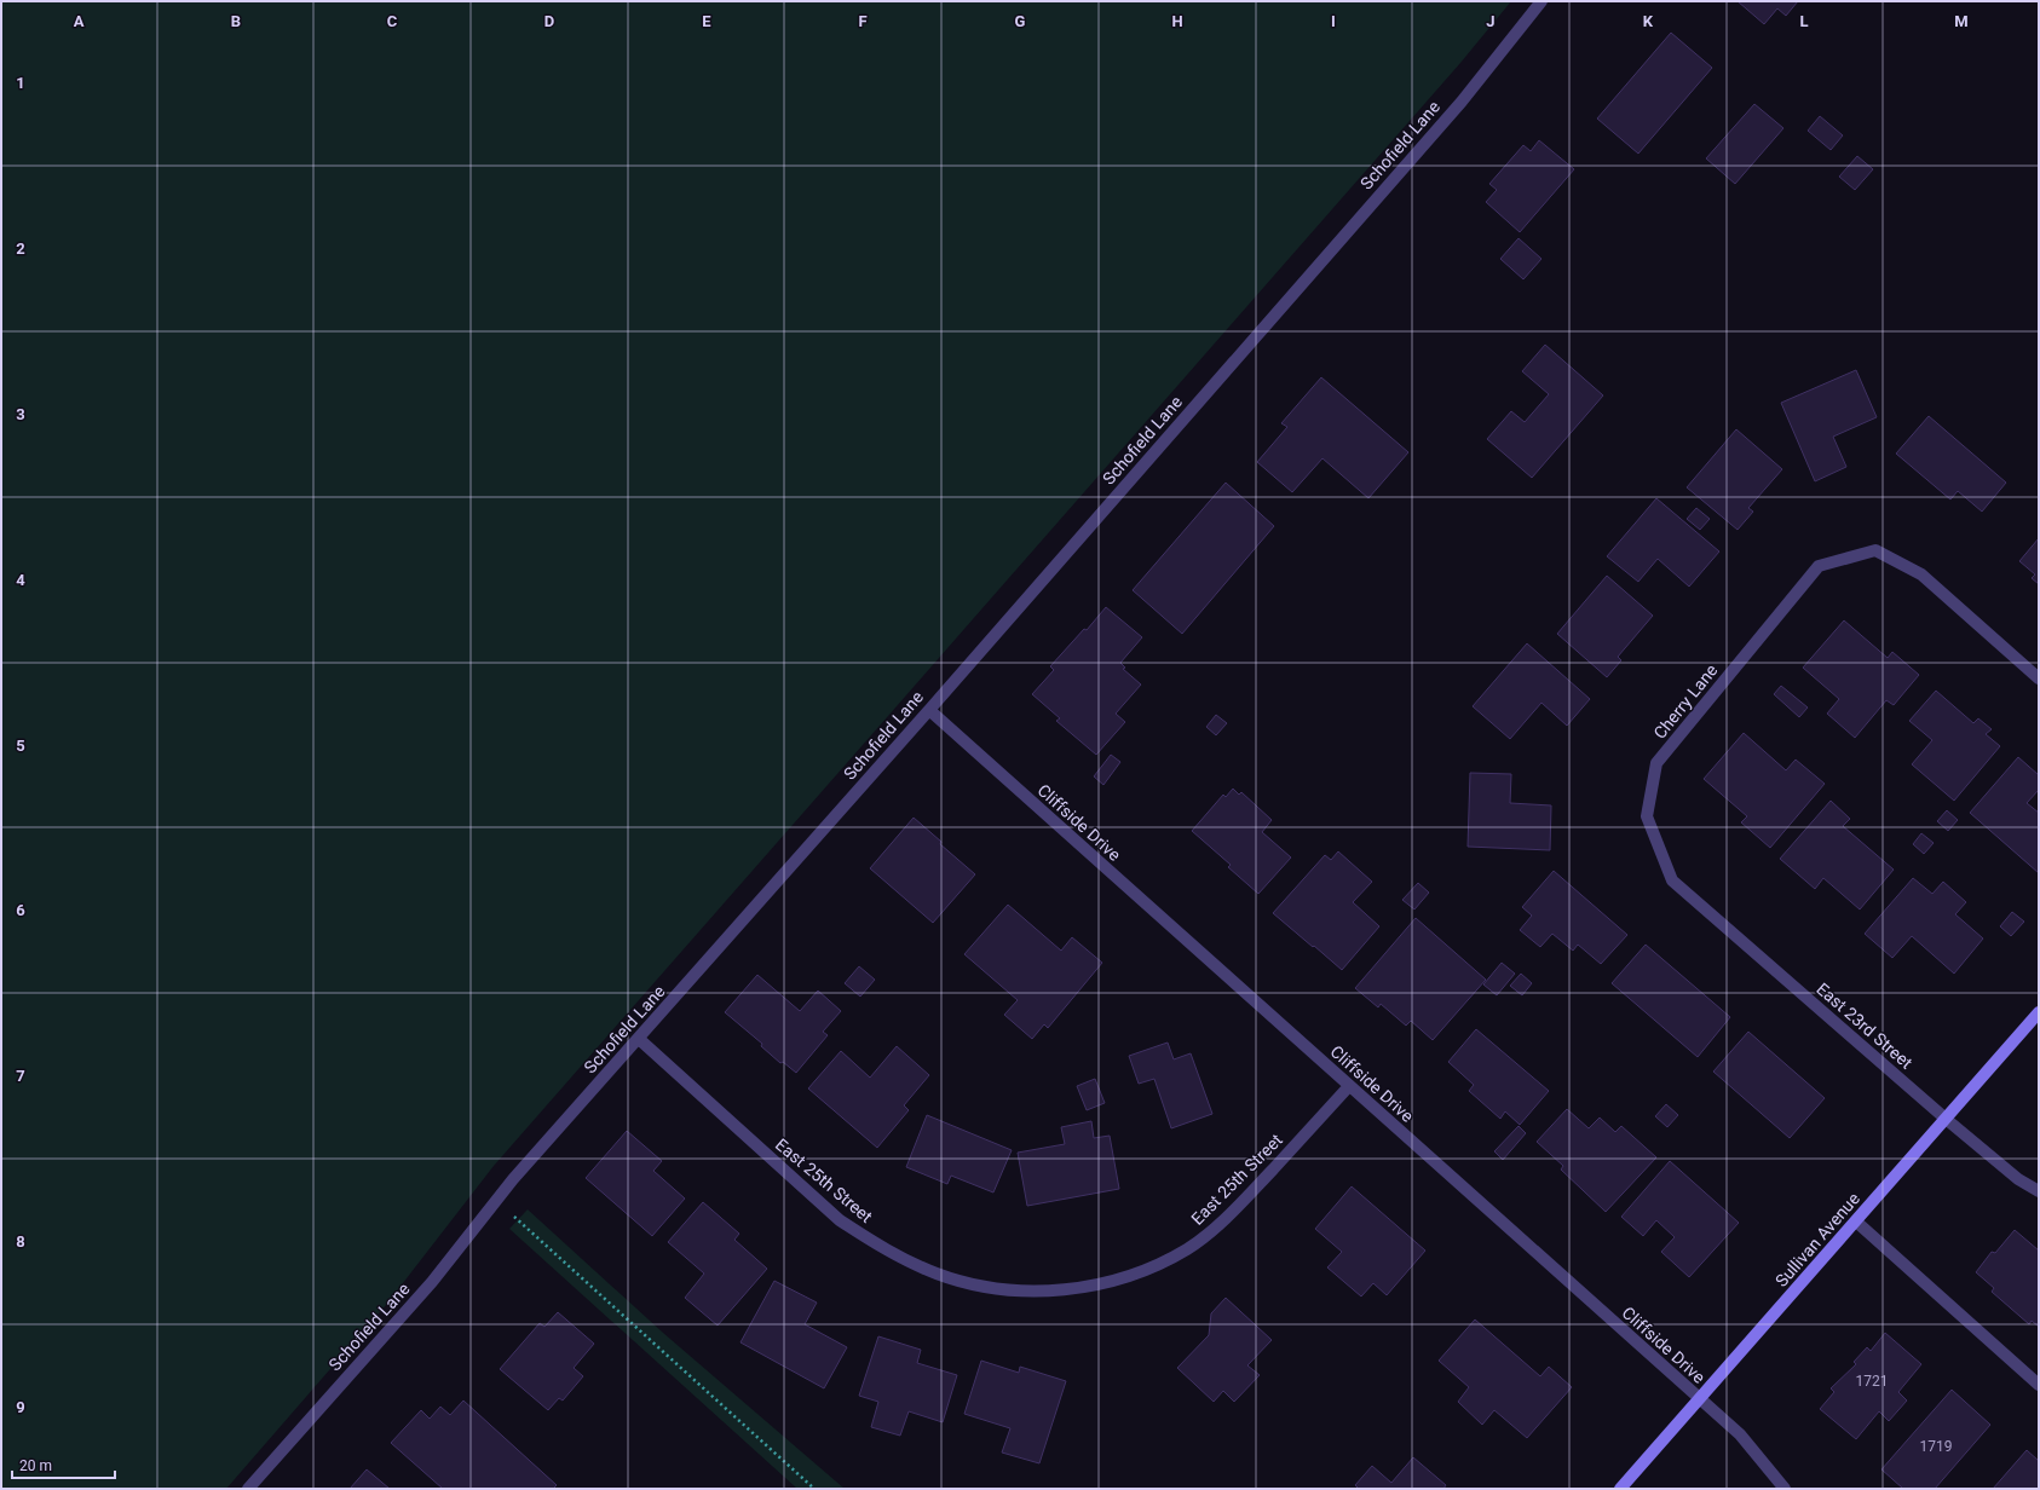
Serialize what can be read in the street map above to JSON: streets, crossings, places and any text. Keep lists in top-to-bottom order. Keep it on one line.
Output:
{"streets":{"main road":["Sullivan Avenue"],"street":["Schofield Lane","Cherry Lane","Cliffside Drive","East 23rd Street","East 25th Street"]},"crossings":[["Schofield Lane","Cliffside Drive"],["Schofield Lane","East 25th Street"],["Cherry Lane","East 23rd Street"],["Cliffside Drive","East 25th Street"],["Cliffside Drive","Sullivan Avenue"],["East 23rd Street","Sullivan Avenue"]],"house_numbers":["1721","1719"],"scale_bar":"20 m","grid":{"columns":["A","B","C","D","E","F","G","H","I","J","K","L","M"],"rows":["1","2","3","4","5","6","7","8","9"]}}
